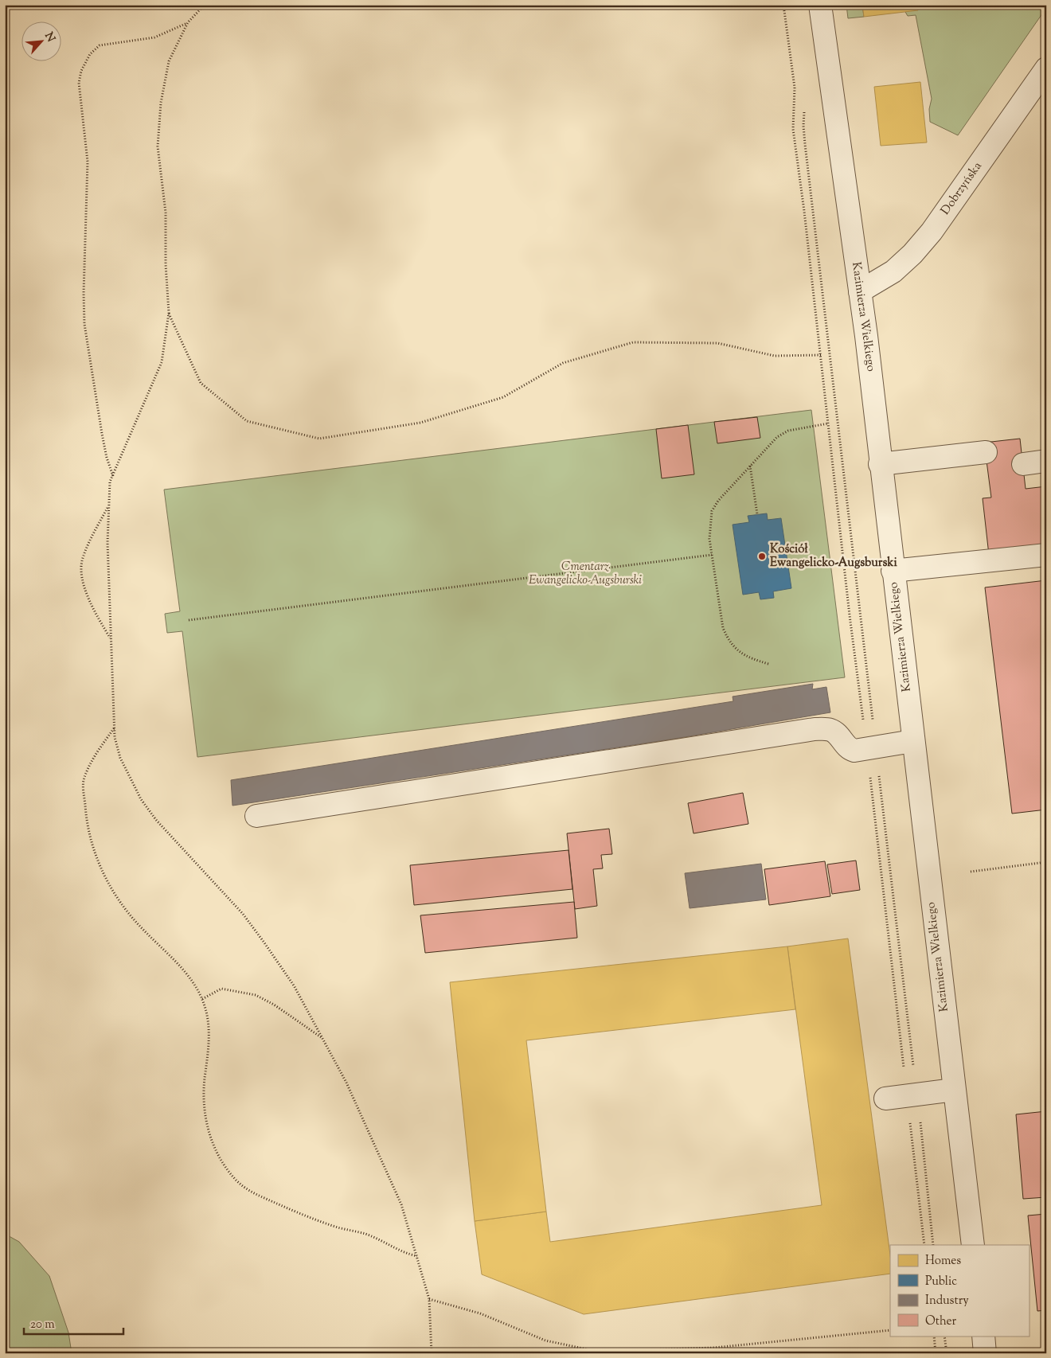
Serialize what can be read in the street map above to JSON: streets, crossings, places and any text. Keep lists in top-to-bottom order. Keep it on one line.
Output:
{"streets":{"street":["Dobrzyńska","Kazimierza Wielkiego"]},"crossings":[["Dobrzyńska","Kazimierza Wielkiego"]],"parks":["Cmentarz Ewangelicko-Augsburski"],"places":["Kościół Ewangelicko-Augsburski"],"legend":["Homes","Public","Industry","Other"],"scale_bar":"20 m","north":"top right"}
